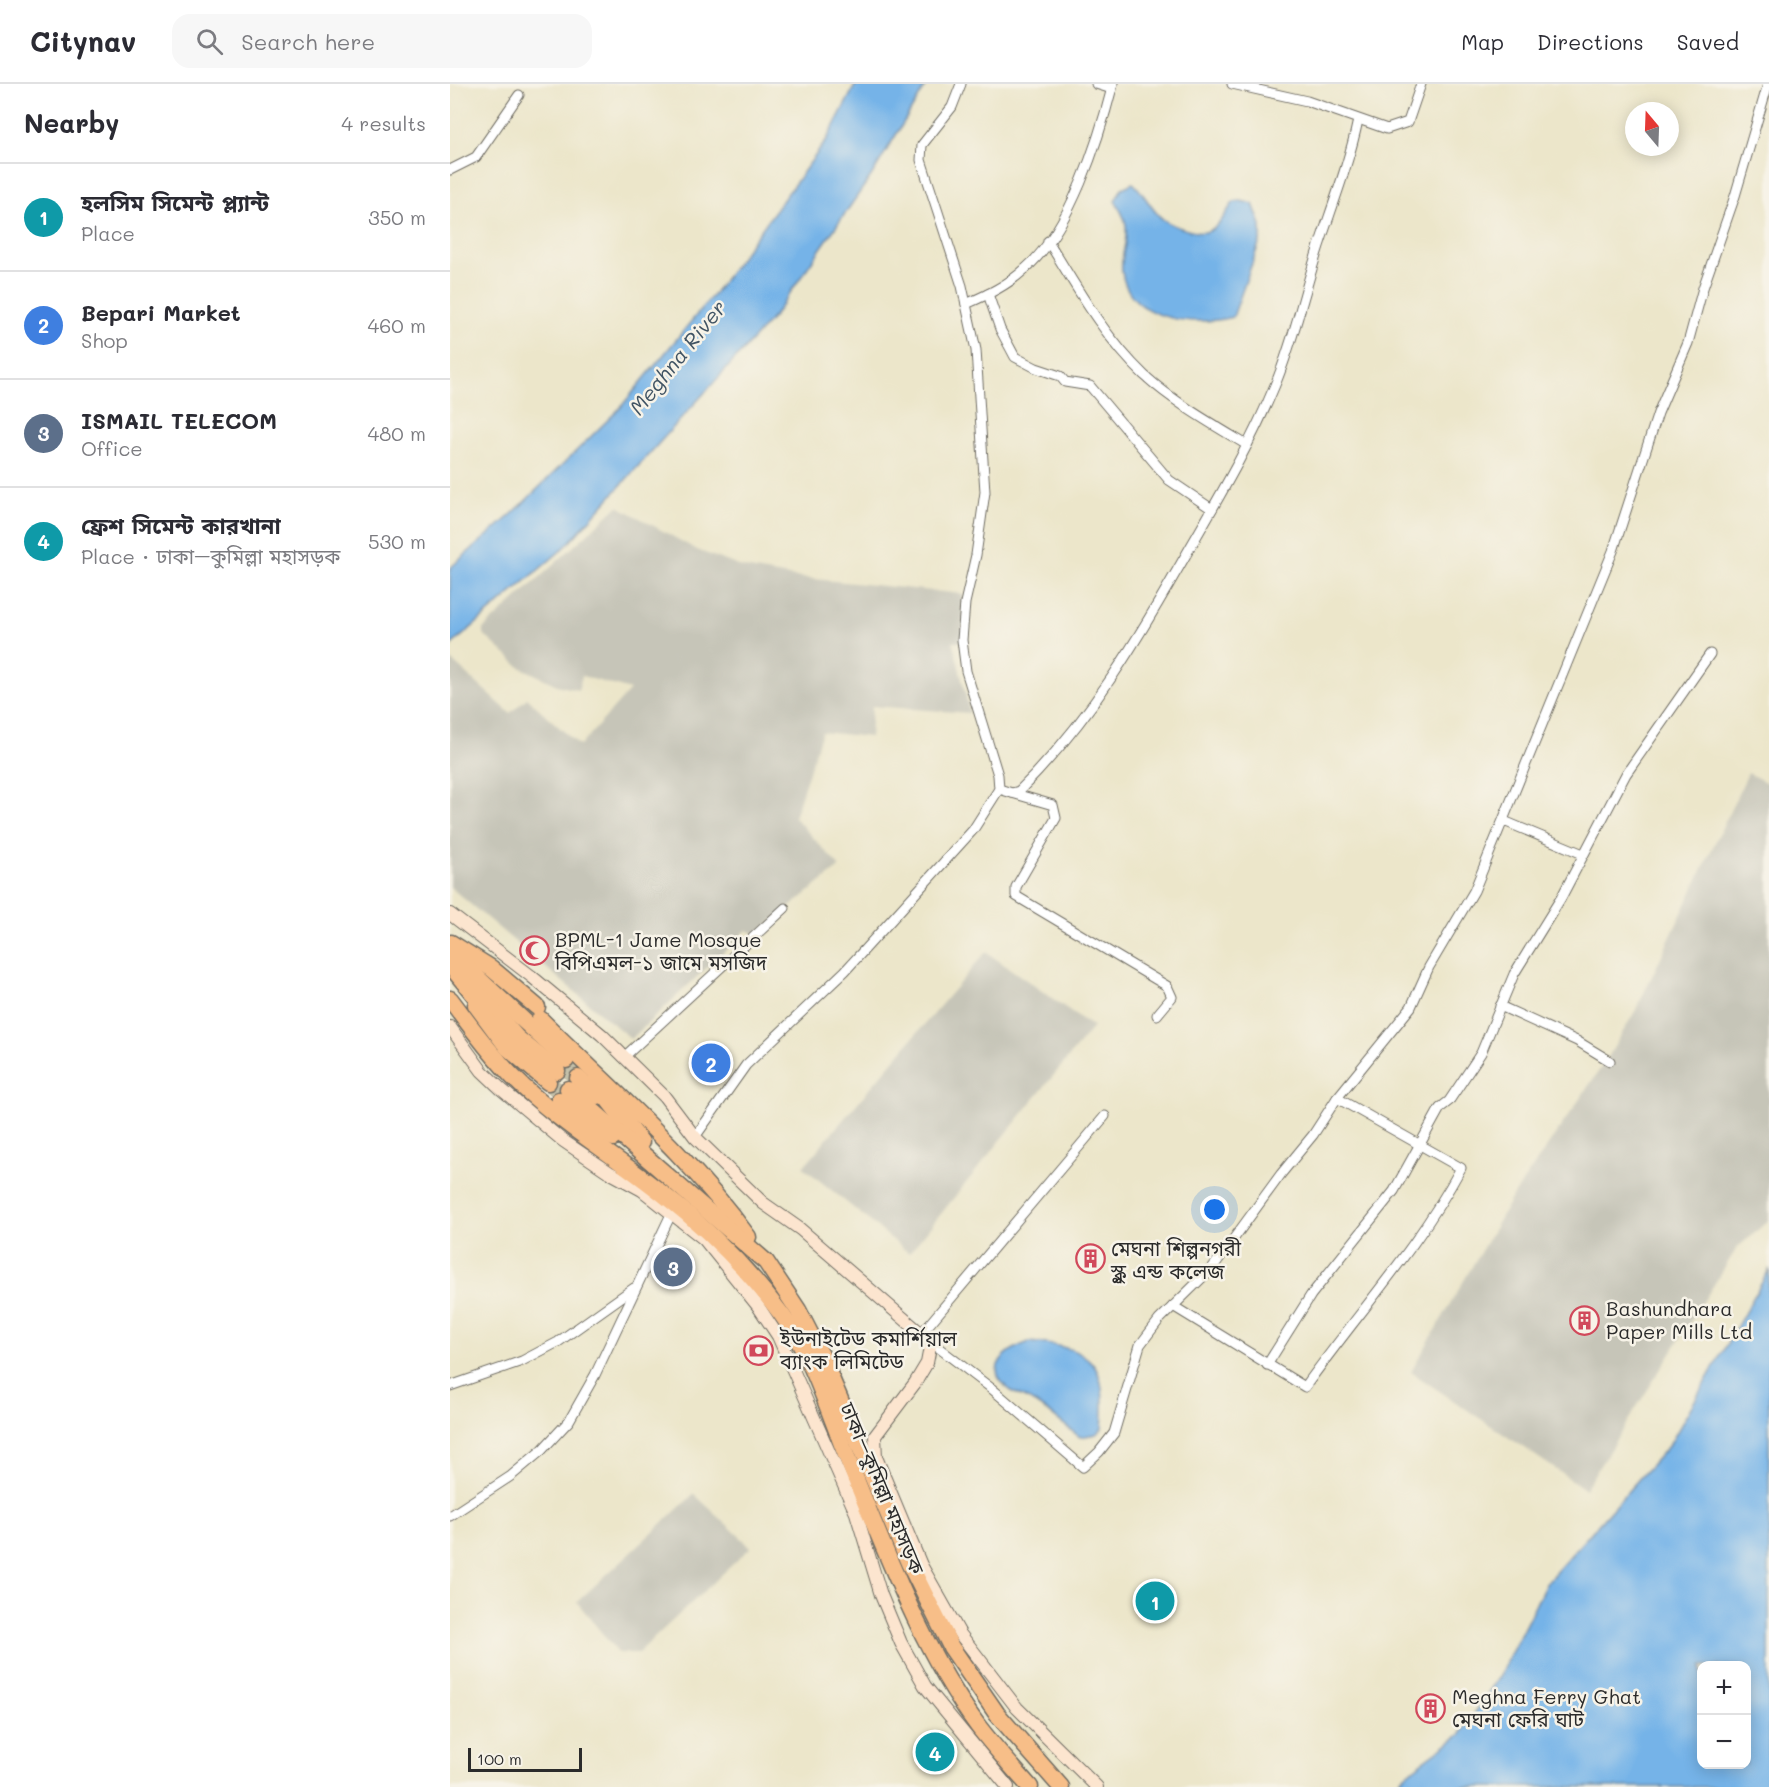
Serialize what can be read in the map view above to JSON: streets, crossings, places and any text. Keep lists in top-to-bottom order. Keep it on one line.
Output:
{"streets":{"highway":["ঢাকা–কুমিল্লা মহাসড়ক"]},"water":["Meghna River"],"places":{"mosque":["BPML-1 Jame Mosque বিপিএমল-১ জামে মসজিদ"],"building":["মেঘনা শিল্পনগরী স্কুল এন্ড কলেজ","Bashundhara Paper Mills Ltd","Meghna Ferry Ghat মেঘনা ফেরি ঘাট"],"bank":["ইউনাইটেড কমার্শিয়াল ব্যাংক লিমিটেড"]},"scale_bar":"100 m","north":"top","page":{"header":"Citynav","search":"Search here","nav":["Map","Directions","Saved"],"heading":["Nearby","4 results"],"list":[{"mark":"1","name":"হলসিম সিমেন্ট প্ল্যান্ট","note":"Place","value":"350 m"},{"mark":"2","name":"Bepari Market","note":"Shop","value":"460 m"},{"mark":"3","name":"ISMAIL TELECOM","note":"Office","value":"480 m"},{"mark":"4","name":"ফ্রেশ সিমেন্ট কারখানা","note":"Place · ঢাকা–কুমিল্লা মহাসড়ক","value":"530 m"}],"pins":["2","3","1","4"],"map_buttons":["+","−"],"scale":"100 m"}}
